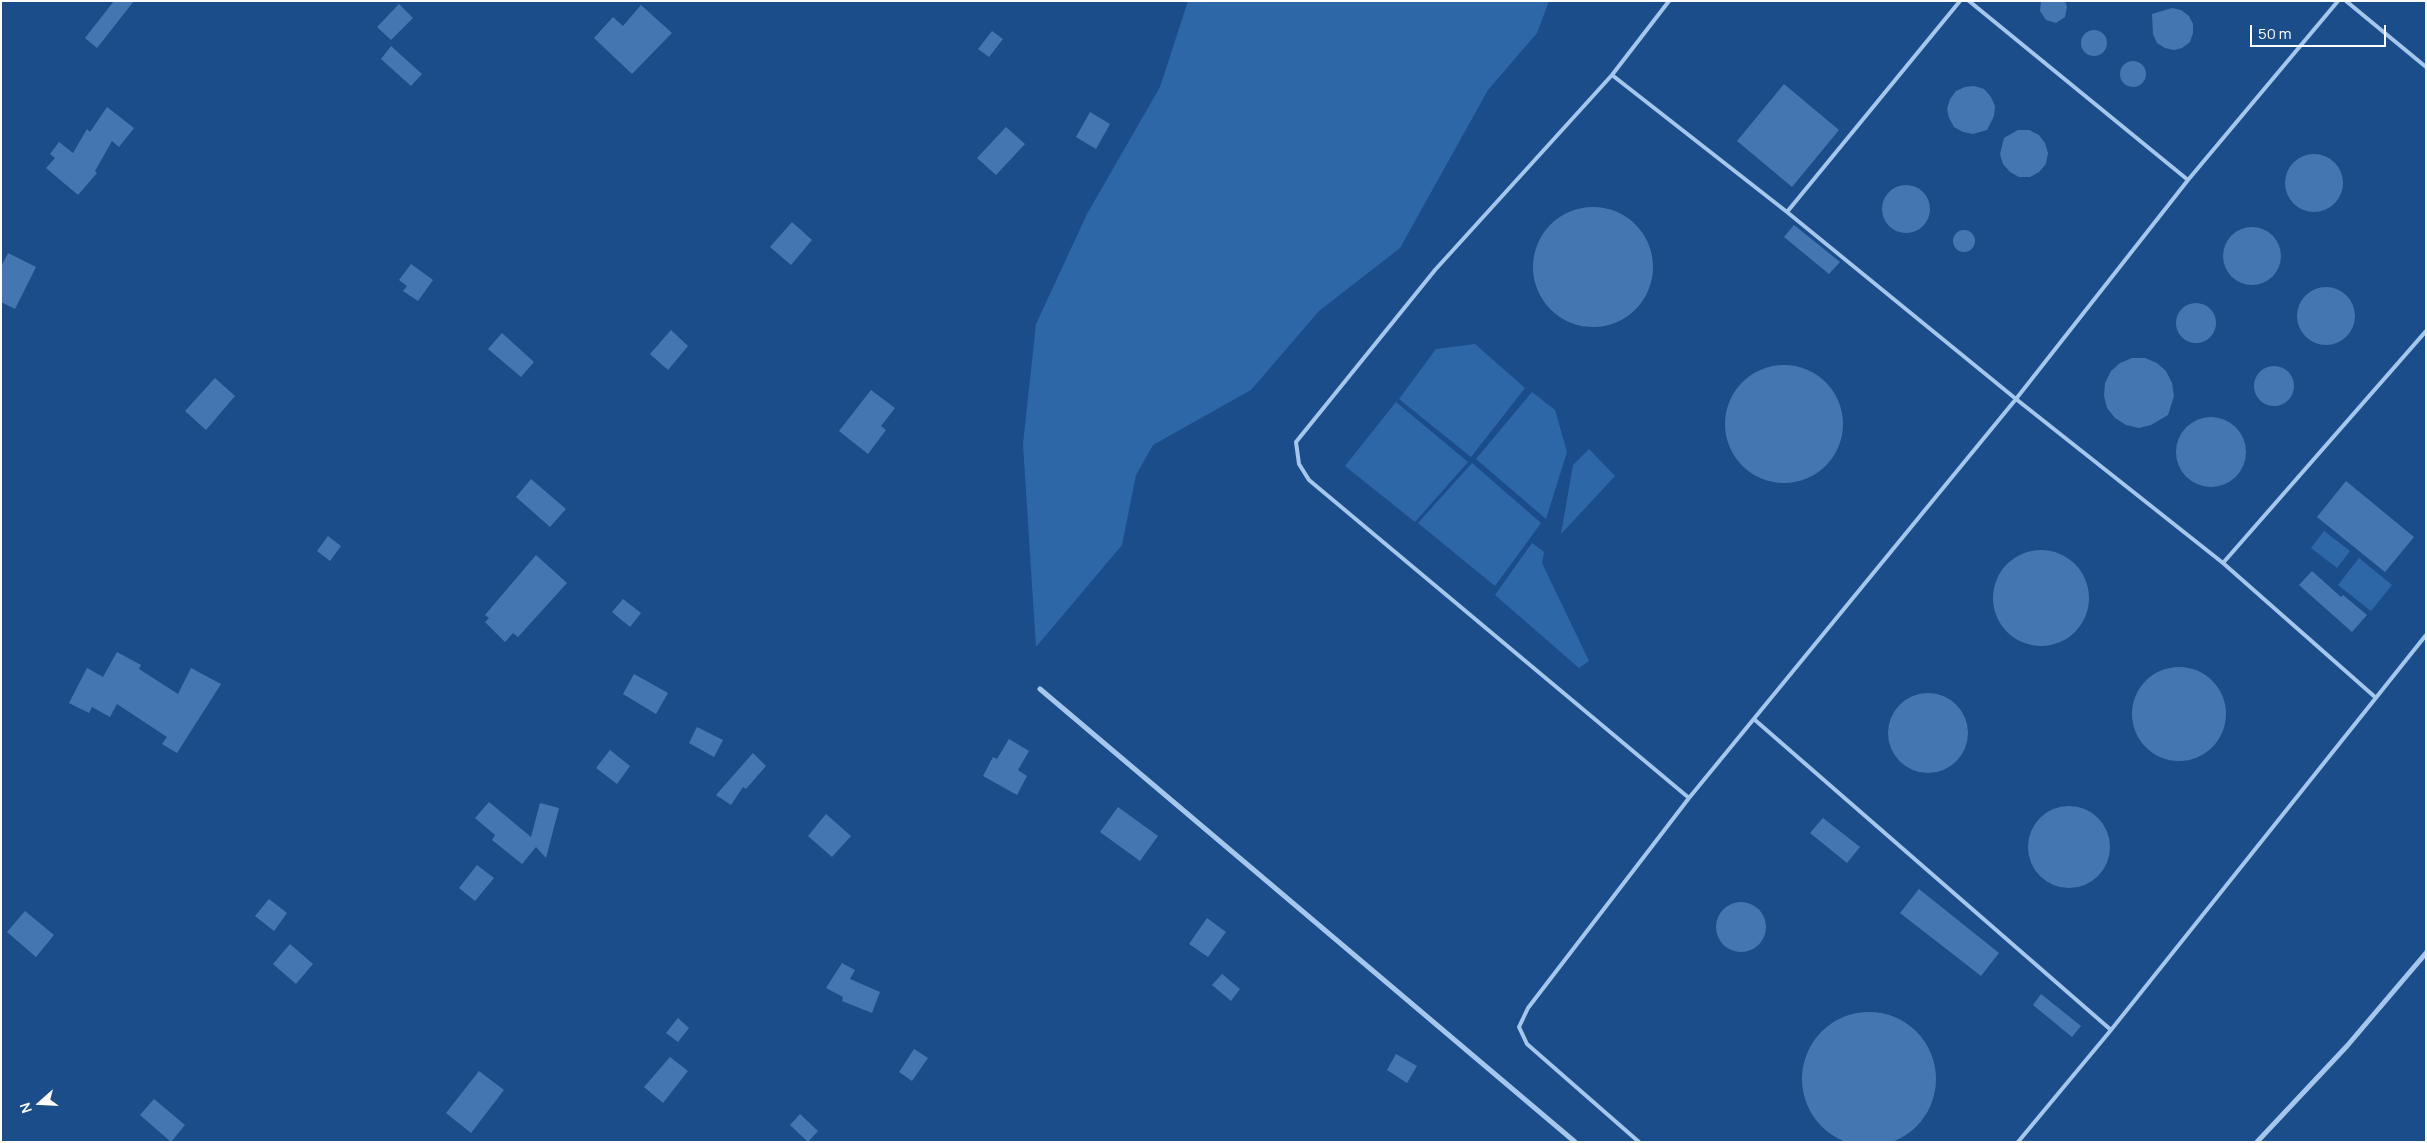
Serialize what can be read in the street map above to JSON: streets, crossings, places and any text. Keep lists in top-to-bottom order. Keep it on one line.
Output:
{"scale_bar":"50 m","north":"left"}
